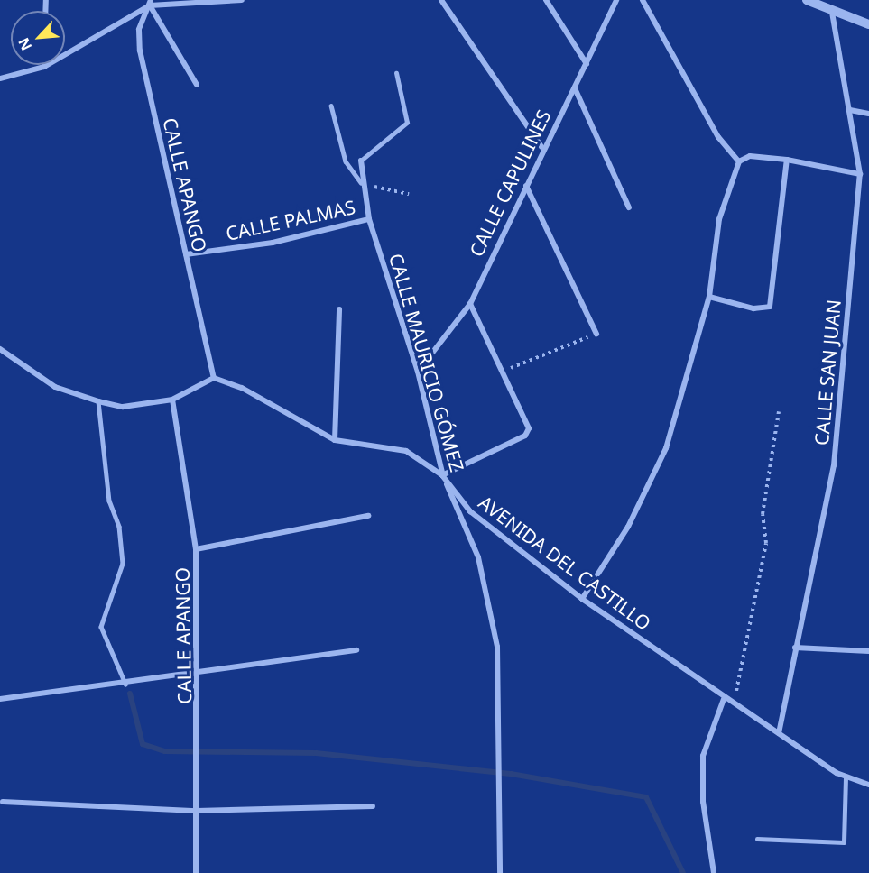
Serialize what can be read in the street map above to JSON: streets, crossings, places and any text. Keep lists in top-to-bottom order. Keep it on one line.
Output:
{"streets":{"street":["CALLE CAPULINES","CALLE APANGO","CALLE PALMAS","CALLE MAURICIO GÓMEZ","CALLE SAN JUAN","AVENIDA DEL CASTILLO"]},"crossings":[["CALLE CAPULINES","CALLE MAURICIO GÓMEZ"],["CALLE APANGO","CALLE PALMAS"],["CALLE APANGO","AVENIDA DEL CASTILLO"],["CALLE PALMAS","CALLE MAURICIO GÓMEZ"],["CALLE MAURICIO GÓMEZ","AVENIDA DEL CASTILLO"],["CALLE SAN JUAN","AVENIDA DEL CASTILLO"]],"north":"bottom left"}
